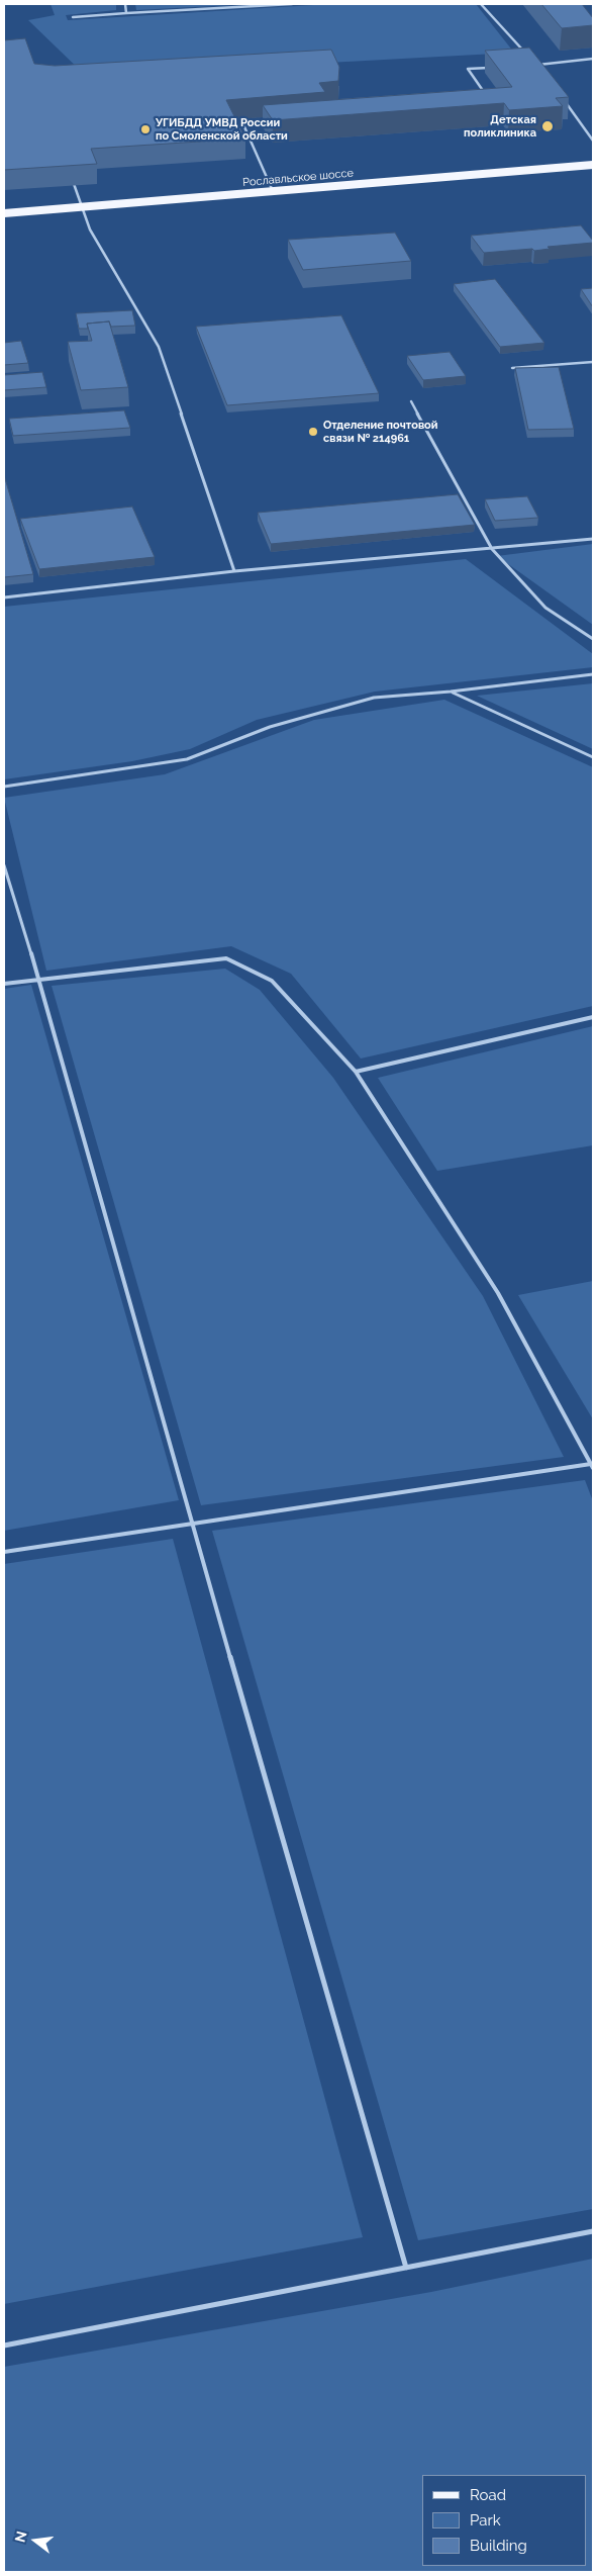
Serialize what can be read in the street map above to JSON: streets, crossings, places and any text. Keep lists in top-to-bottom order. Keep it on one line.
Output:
{"streets":{"main road":["Рославльское шоссе"]},"places":["Детская поликлиника","УГИБДД УМВД России по Смоленской области","Отделение почтовой связи № 214961"],"legend":["Road","Park","Building"],"north":"left"}
